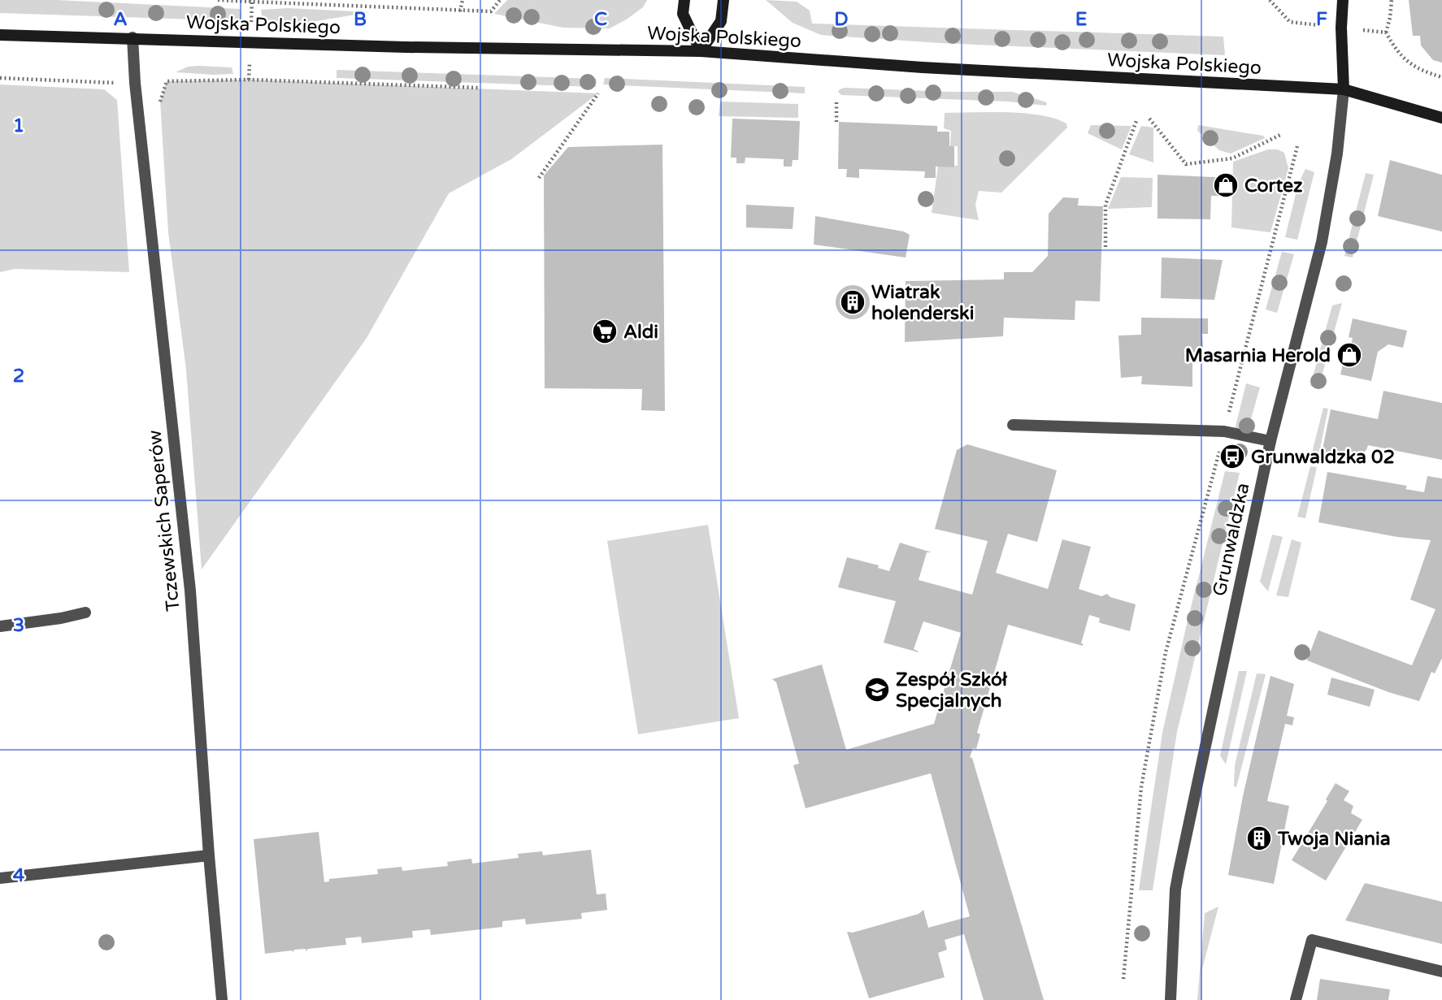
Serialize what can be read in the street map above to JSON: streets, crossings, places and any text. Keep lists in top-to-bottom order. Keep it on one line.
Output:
{"streets":{"street":["Wojska Polskiego","Tczewskich Saperów","Grunwaldzka"]},"crossings":[["Wojska Polskiego","Tczewskich Saperów"],["Wojska Polskiego","Grunwaldzka"]],"places":{"shop":["Cortez","Masarnia Herold"],"building":["Wiatrak holenderski","Twoja Niania"],"supermarket":["Aldi"],"bus stop":["Grunwaldzka 02"],"school or university":["Zespół Szkół Specjalnych"]},"grid":{"columns":["A","B","C","D","E","F"],"rows":["1","2","3","4"]}}
